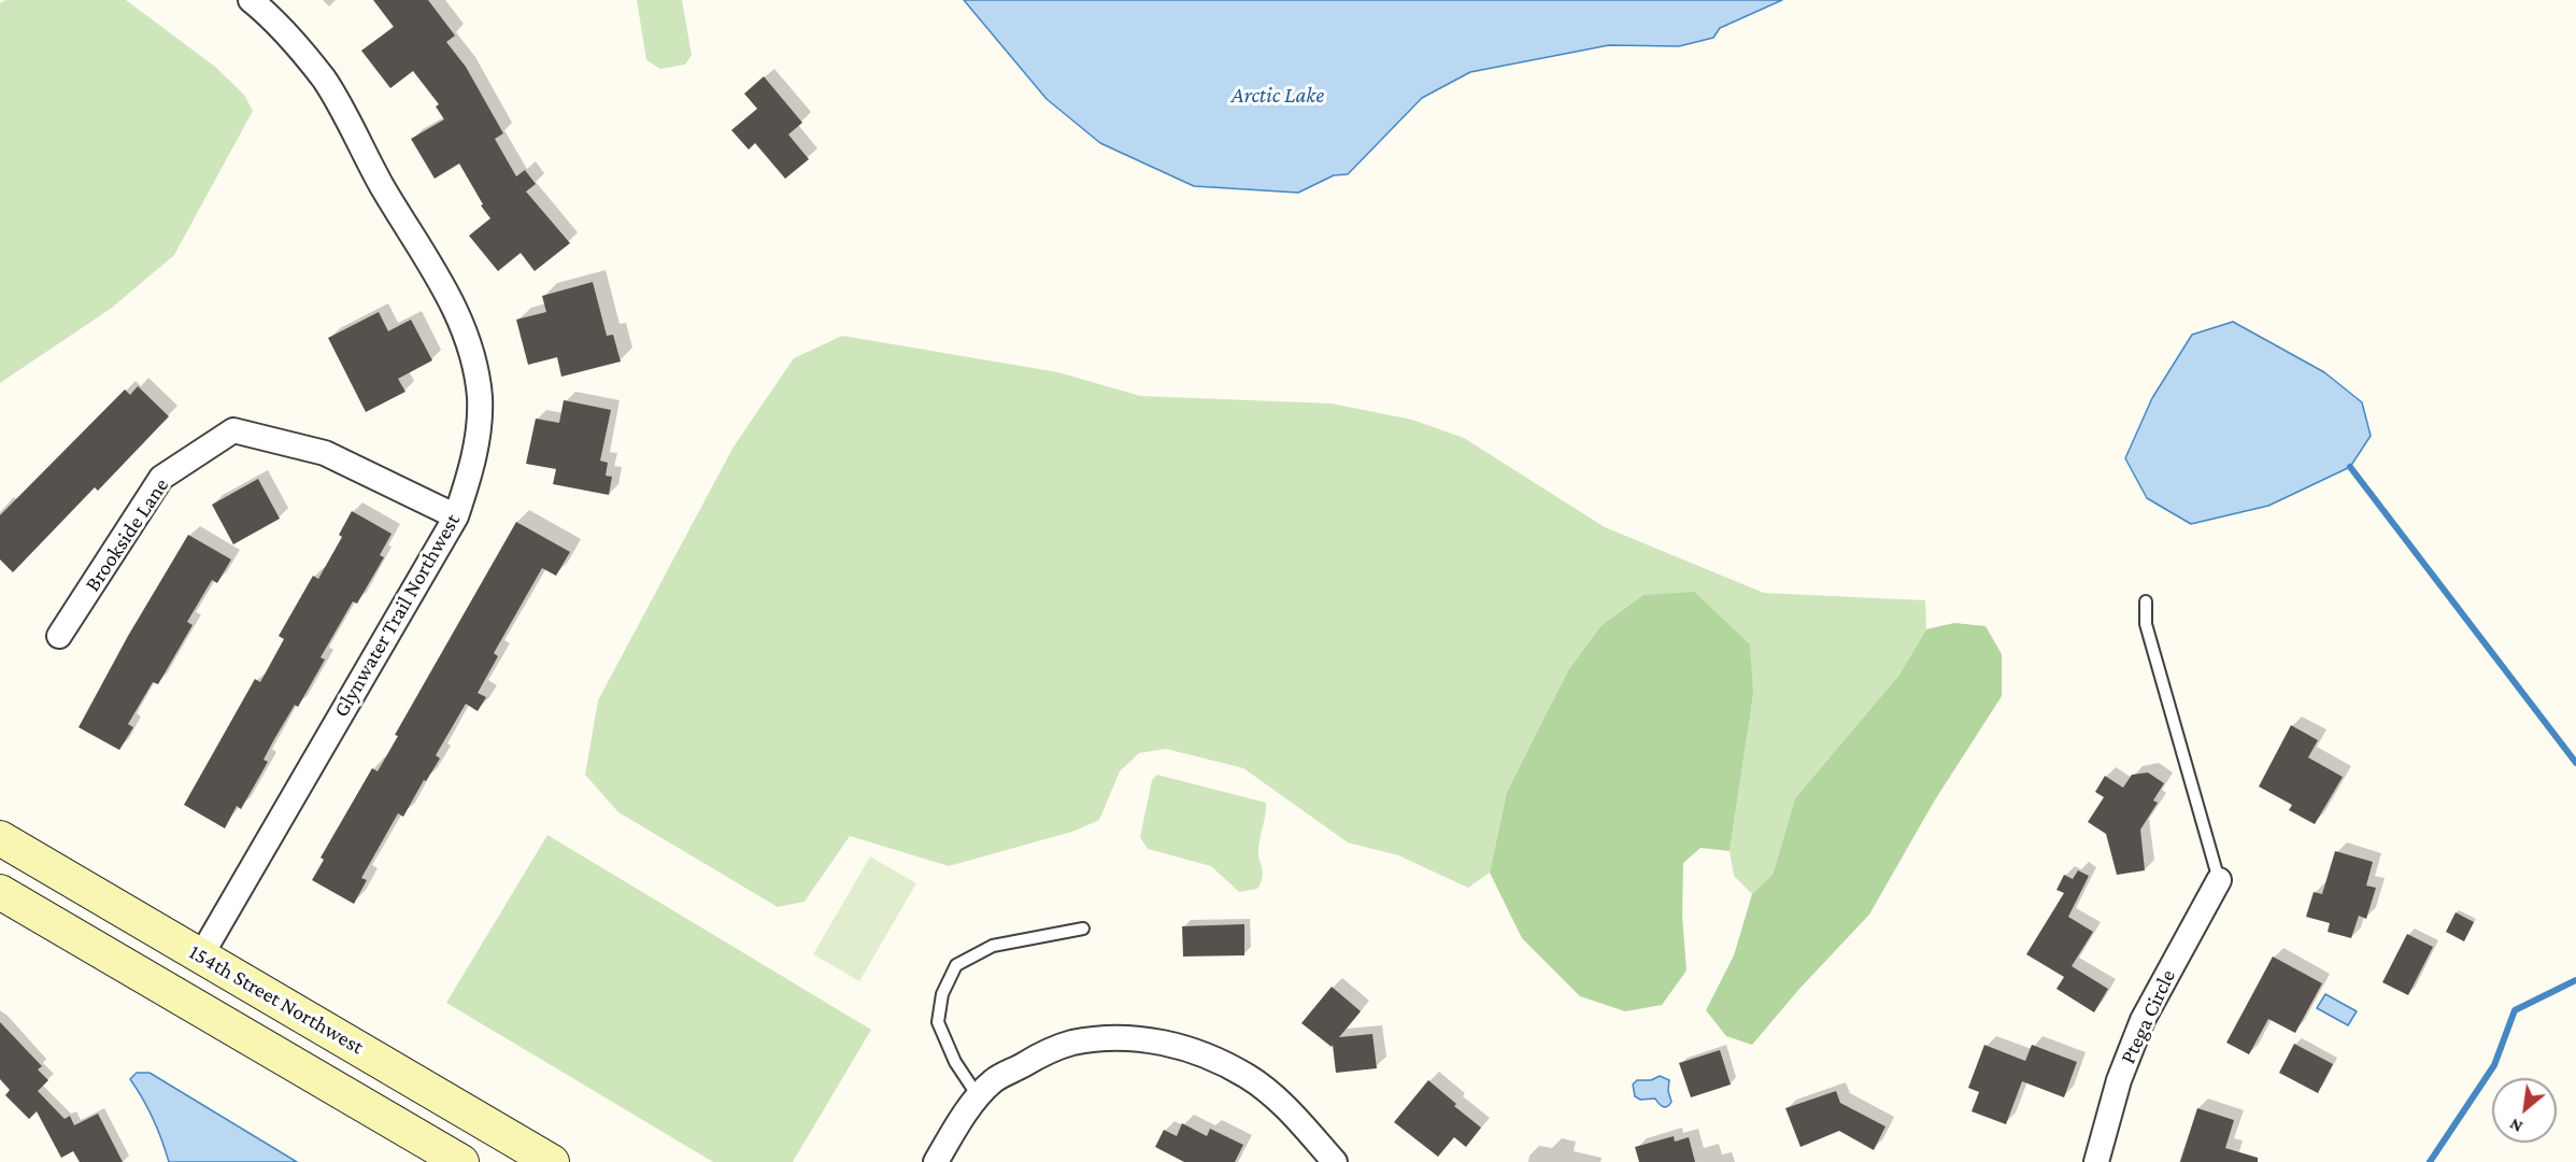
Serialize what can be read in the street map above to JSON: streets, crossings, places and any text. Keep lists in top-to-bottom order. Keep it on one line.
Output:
{"streets":{"street":["Brookside Lane","Glynwater Trail Northwest","154th Street Northwest","Ptega Circle"]},"crossings":[["Brookside Lane","Glynwater Trail Northwest"],["Glynwater Trail Northwest","154th Street Northwest"]],"water":["Arctic Lake"],"north":"bottom left"}
